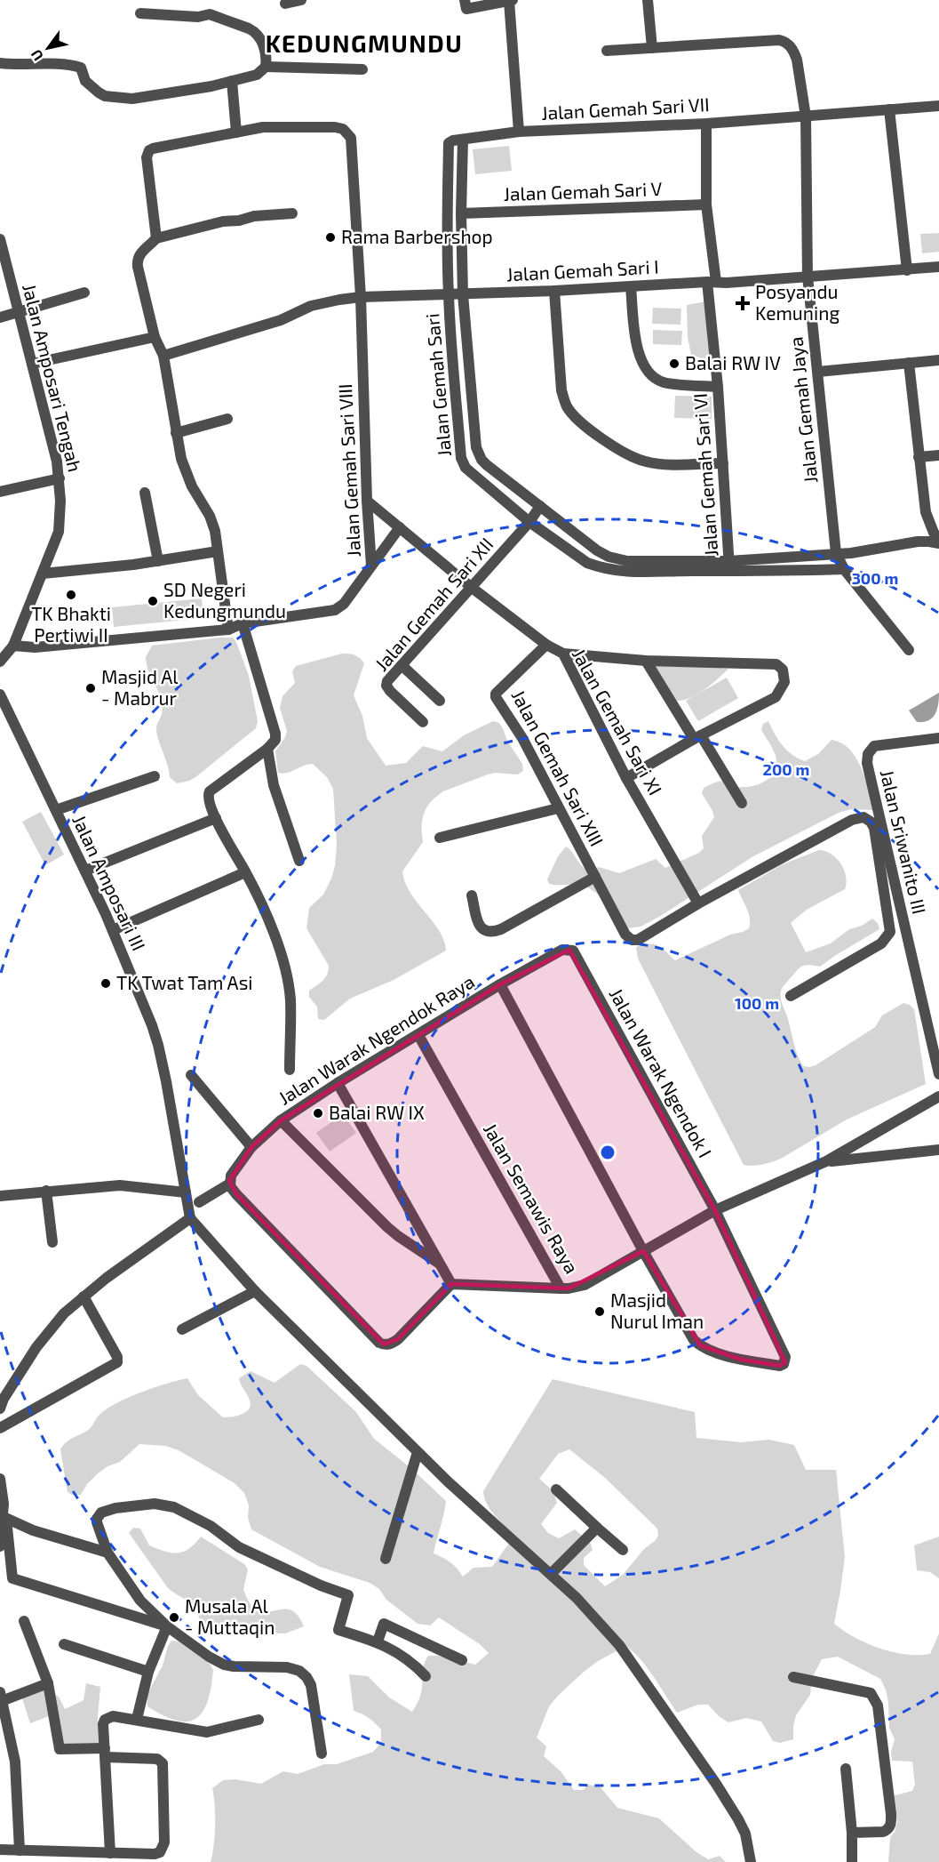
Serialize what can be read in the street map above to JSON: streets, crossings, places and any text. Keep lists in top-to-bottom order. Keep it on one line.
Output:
{"streets":{"street":["Jalan Gemah Sari VII","Jalan Gemah Sari V","Jalan Gemah Sari I","Jalan Amposari Tengah","Jalan Gemah Sari","Jalan Gemah Jaya","Jalan Gemah Sari VIII","Jalan Gemah Sari VI","Jalan Gemah Sari XII","Jalan Gemah Sari XI","Jalan Gemah Sari XIII","Jalan Sriwanito III","Jalan Amposari III","Jalan Warak Ngendok Raya","Jalan Warak Ngendok I","Jalan Semawis Raya"]},"crossings":[["Jalan Gemah Sari VII","Jalan Gemah Sari"],["Jalan Gemah Sari VII","Jalan Gemah Jaya"],["Jalan Gemah Sari VII","Jalan Gemah Sari VI"],["Jalan Gemah Sari V","Jalan Gemah Sari"],["Jalan Gemah Sari V","Jalan Gemah Sari VI"],["Jalan Gemah Sari I","Jalan Gemah Sari"],["Jalan Gemah Sari I","Jalan Gemah Jaya"],["Jalan Gemah Sari I","Jalan Gemah Sari VIII"],["Jalan Gemah Sari I","Jalan Gemah Sari VI"],["Jalan Gemah Sari","Jalan Gemah Jaya"],["Jalan Gemah Sari","Jalan Gemah Sari VI"],["Jalan Gemah Sari","Jalan Gemah Sari XII"],["Jalan Gemah Sari XII","Jalan Gemah Sari XI"],["Jalan Gemah Sari XI","Jalan Gemah Sari XIII"],["Jalan Warak Ngendok Raya","Jalan Warak Ngendok I"],["Jalan Warak Ngendok Raya","Jalan Semawis Raya"],["Jalan Warak Ngendok I","Jalan Semawis Raya"]],"districts":["KEDUNGMUNDU"],"places":{"other":["Rama Barbershop","Balai RW IV","TK Bhakti Pertiwi II","SD Negeri Kedungmundu","Masjid Al - Mabrur","TK Twat Tam Asi","Balai RW IX","Masjid Nurul Iman","Musala Al - Muttaqin"],"health":["Posyandu Kemuning"]},"north":"bottom left","rings":["300 m","200 m","100 m"]}
